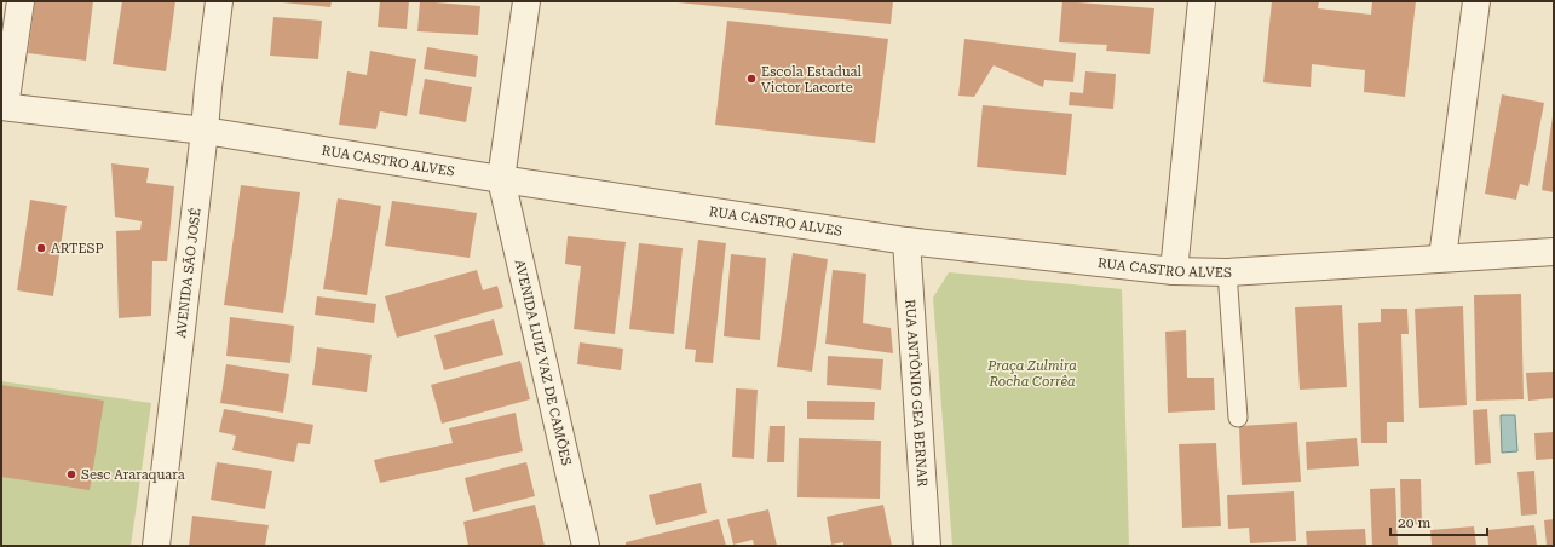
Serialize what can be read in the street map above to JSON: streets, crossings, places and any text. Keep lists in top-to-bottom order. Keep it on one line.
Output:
{"streets":{"street":["RUA CASTRO ALVES","AVENIDA SÃO JOSÉ","AVENIDA LUIZ VAZ DE CAMÕES","RUA ANTÔNIO GEA BERNAR"]},"crossings":[["RUA CASTRO ALVES","AVENIDA SÃO JOSÉ"],["RUA CASTRO ALVES","AVENIDA LUIZ VAZ DE CAMÕES"],["RUA CASTRO ALVES","RUA ANTÔNIO GEA BERNAR"]],"parks":["Praça Zulmira Rocha Corrêa"],"places":["Escola Estadual Victor Lacorte","ARTESP","Sesc Araraquara"],"scale_bar":"20 m"}
